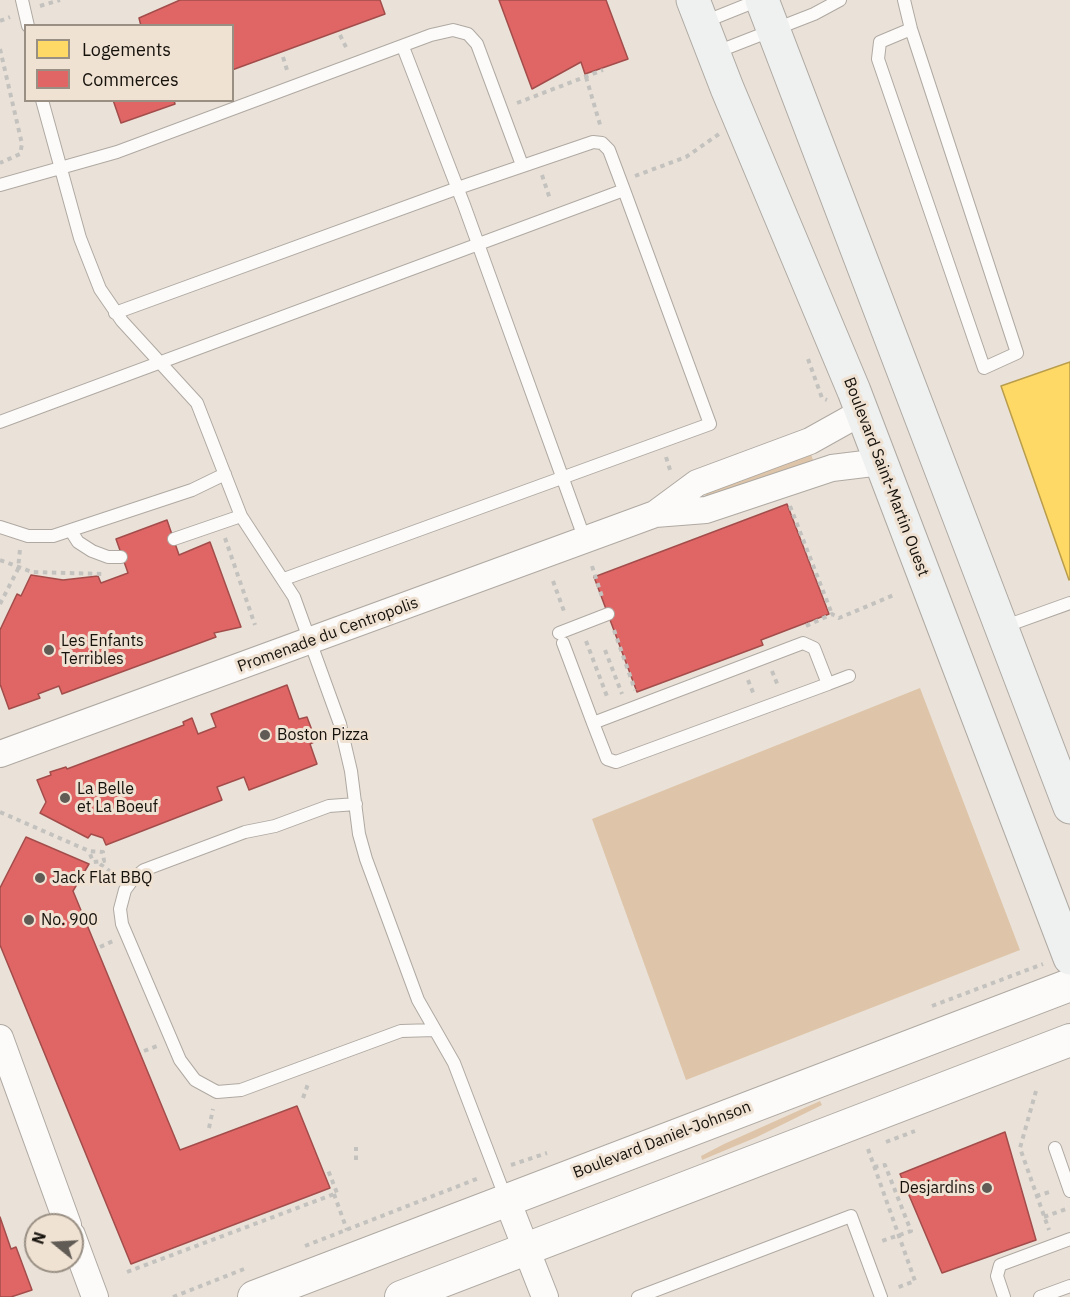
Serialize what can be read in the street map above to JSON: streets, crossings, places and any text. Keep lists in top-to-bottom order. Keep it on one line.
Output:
{"streets":{"main road":["Boulevard Saint-Martin Ouest"],"street":["Promenade du Centropolis","Boulevard Daniel-Johnson"]},"crossings":[["Boulevard Saint-Martin Ouest","Promenade du Centropolis"]],"places":["Les Enfants Terribles","Boston Pizza","La Belle et La Boeuf","Jack Flat BBQ","No. 900","Desjardins"],"legend":["Logements","Commerces"],"north":"left"}
